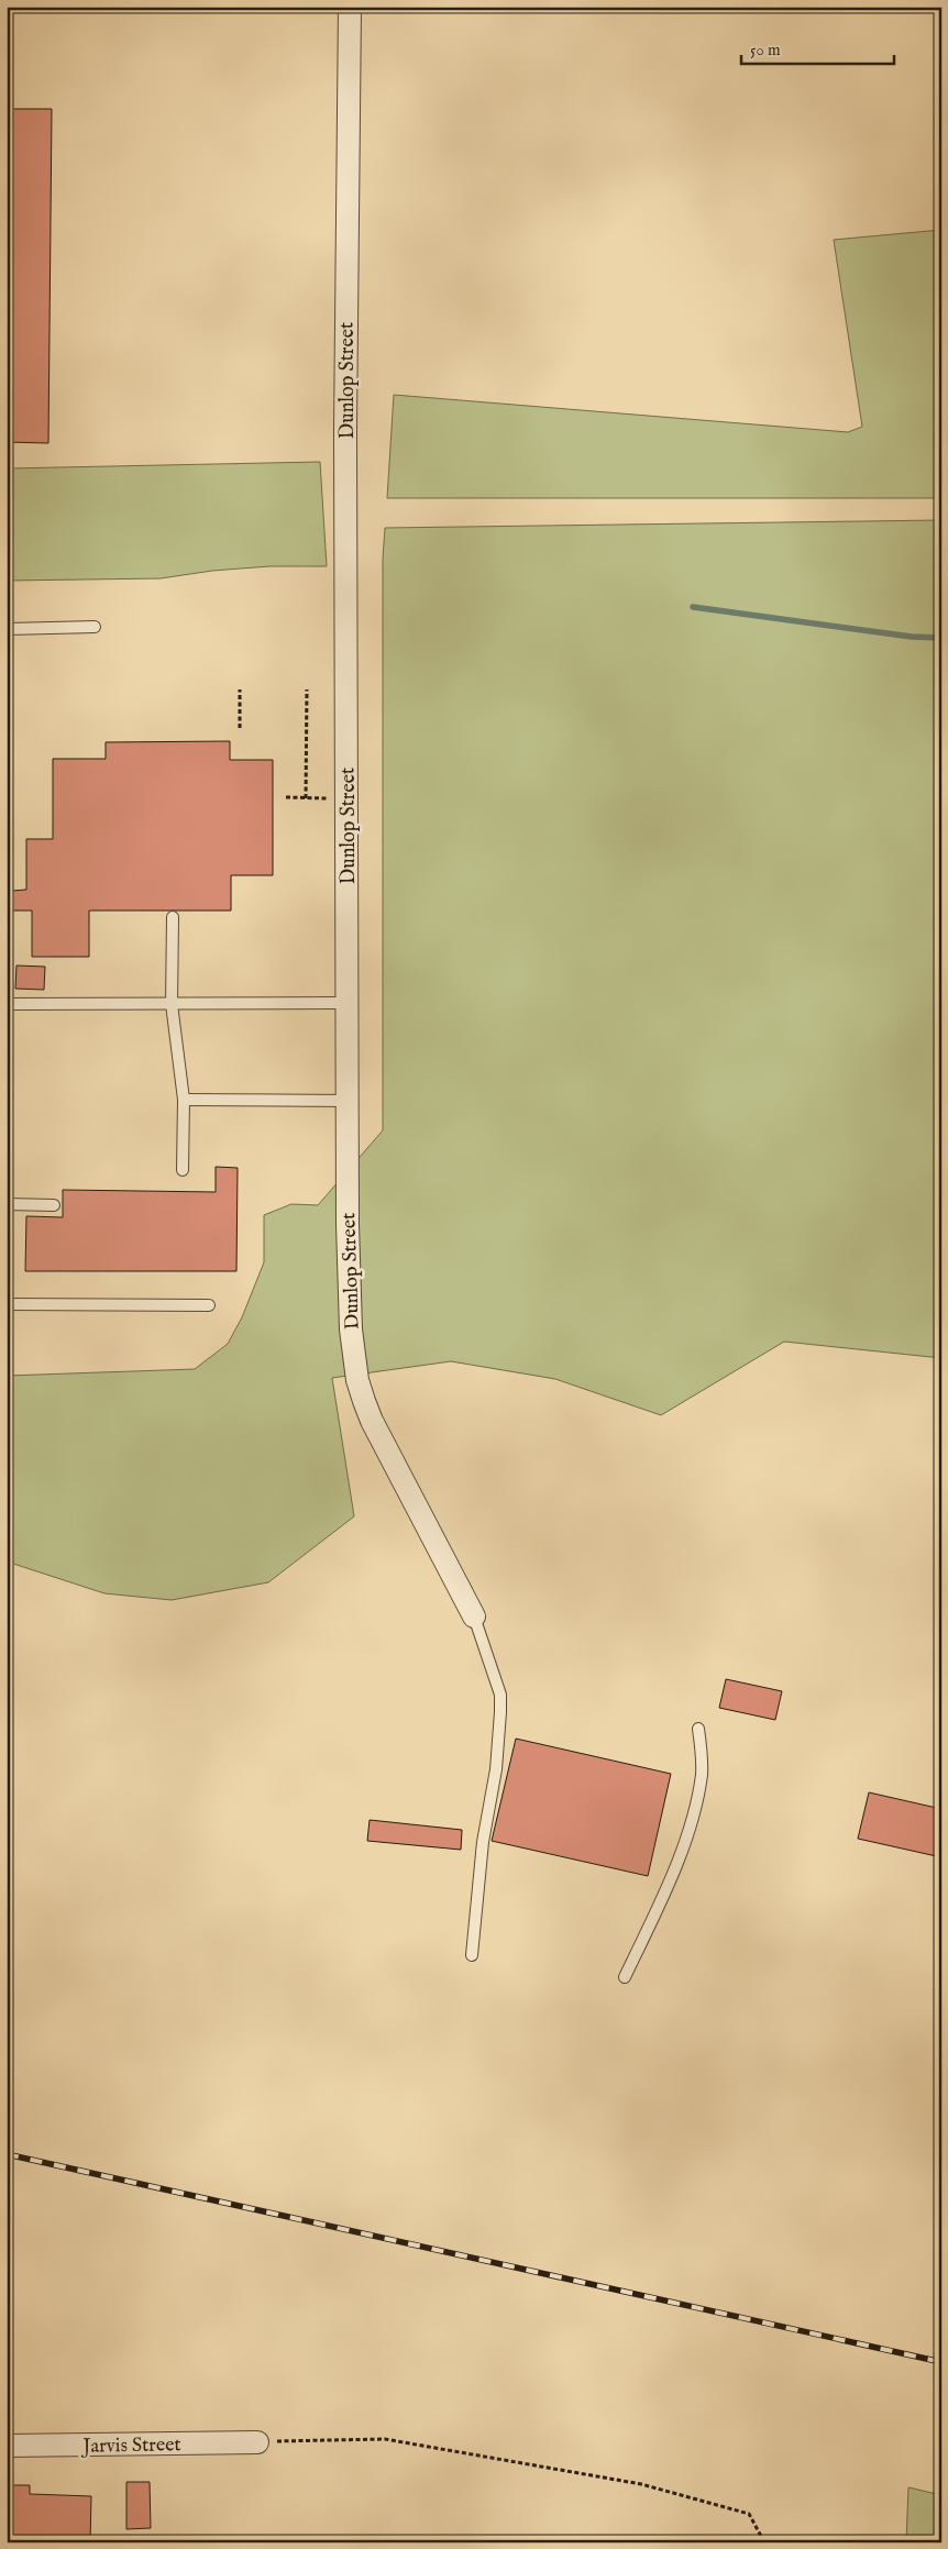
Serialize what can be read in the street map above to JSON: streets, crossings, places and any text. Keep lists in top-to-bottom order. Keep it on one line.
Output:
{"streets":{"street":["Dunlop Street","Jarvis Street"]},"scale_bar":"50 m"}
